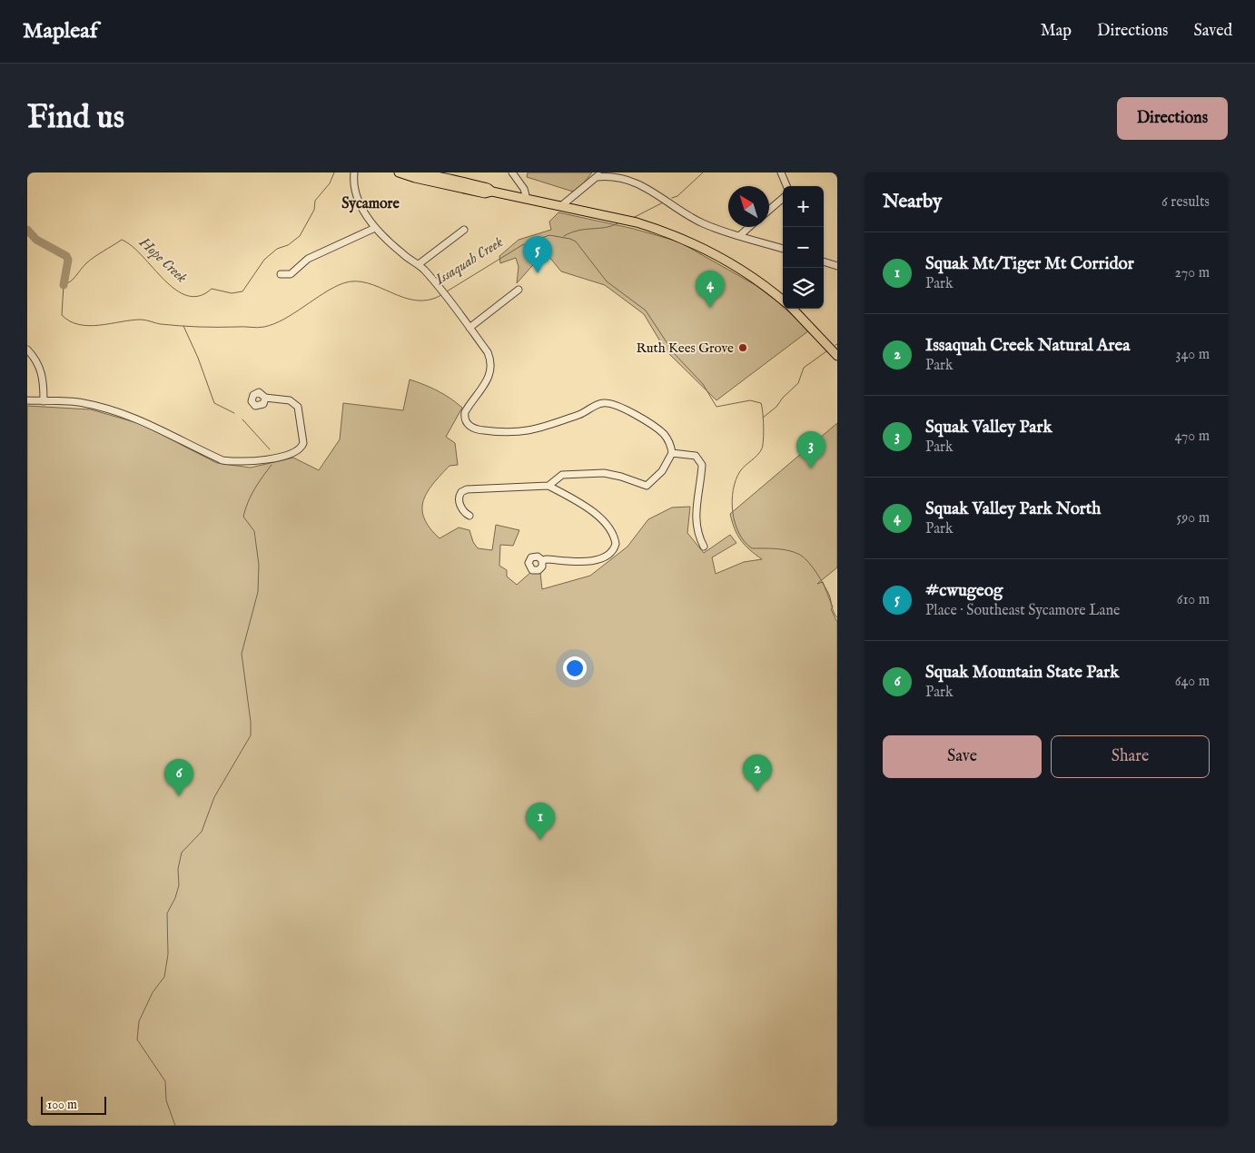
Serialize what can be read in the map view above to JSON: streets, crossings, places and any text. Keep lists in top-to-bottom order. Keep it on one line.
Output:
{"districts":["Sycamore"],"water":["Hope Creek","Issaquah Creek"],"places":["Ruth Kees Grove"],"scale_bar":"100 m","north":"top left","page":{"header":"Mapleaf","nav":["Map","Directions","Saved"],"buttons":["Directions",["Save","Share"]],"title":"Find us","heading":["Nearby","6 results"],"map_buttons":["+","−"],"list":[{"mark":"1","name":"Squak Mt/Tiger Mt Corridor","note":"Park","value":"270 m"},{"mark":"2","name":"Issaquah Creek Natural Area","note":"Park","value":"340 m"},{"mark":"3","name":"Squak Valley Park","note":"Park","value":"470 m"},{"mark":"4","name":"Squak Valley Park North","note":"Park","value":"590 m"},{"mark":"5","name":"#cwugeog","note":"Place · Southeast Sycamore Lane","value":"610 m"},{"mark":"6","name":"Squak Mountain State Park","note":"Park","value":"640 m"}],"pins":["5","4","3","2","6","1"],"scale":"100 m"}}
